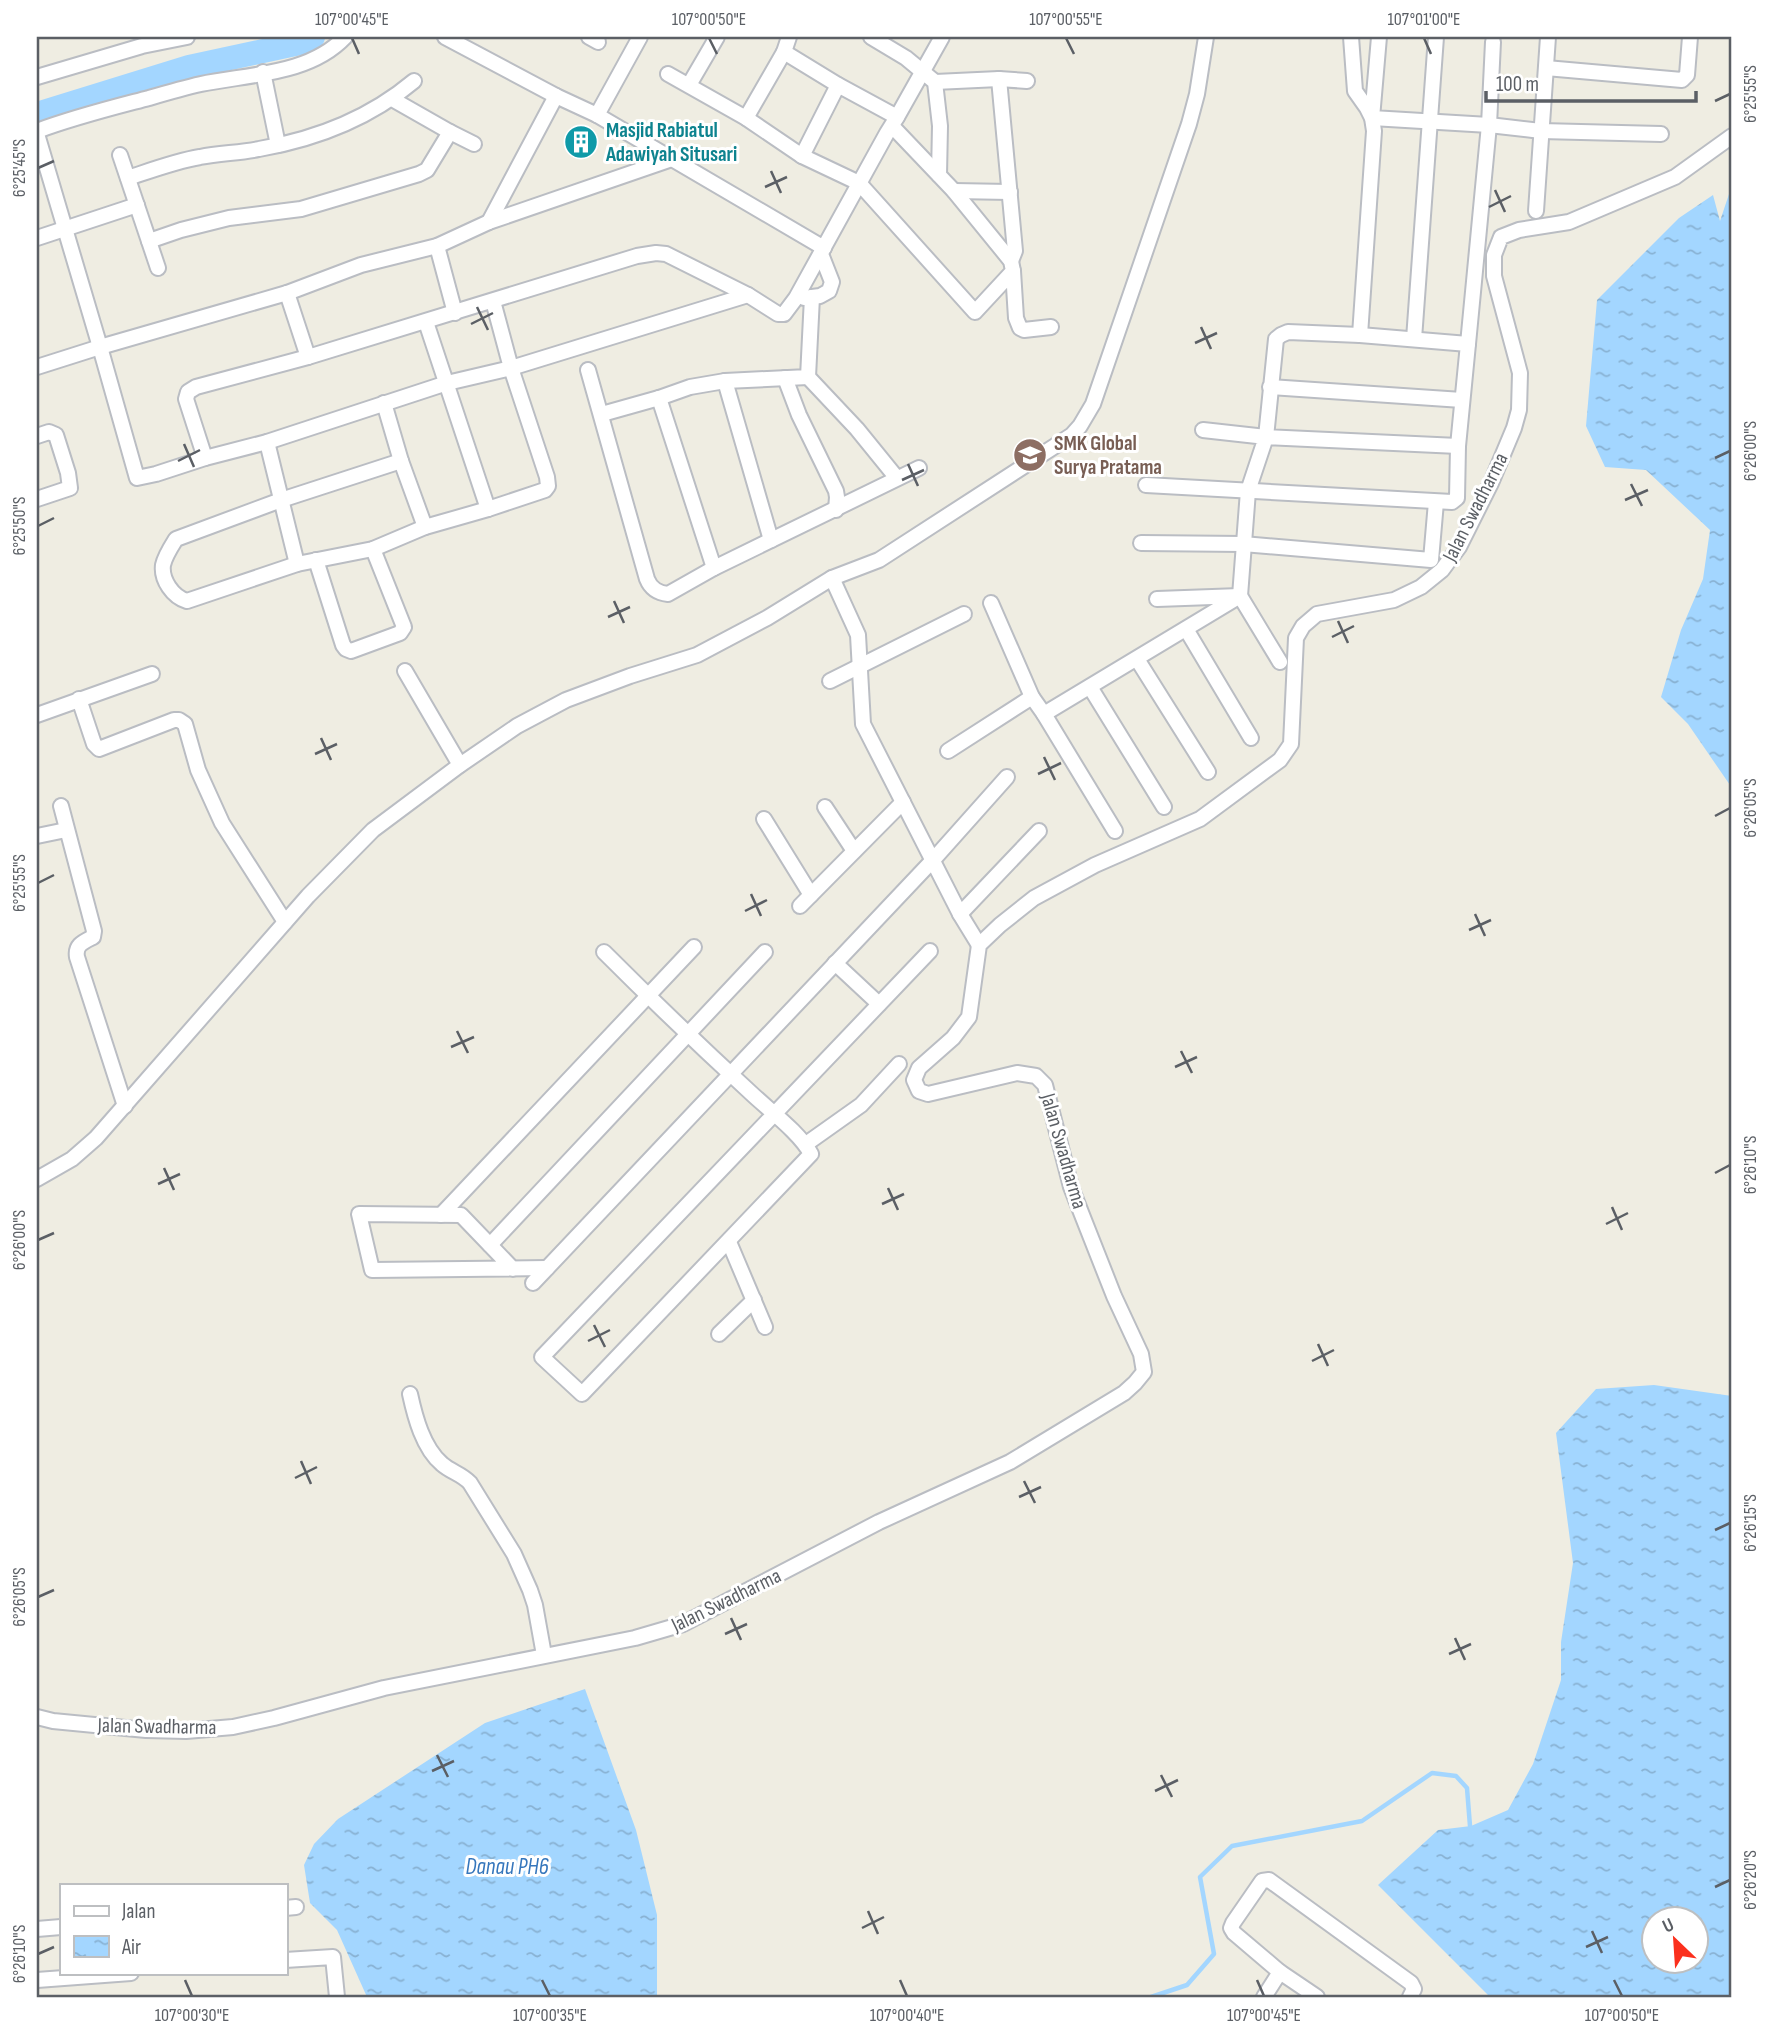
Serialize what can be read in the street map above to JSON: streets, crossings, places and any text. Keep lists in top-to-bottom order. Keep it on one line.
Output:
{"streets":{"street":["Jalan Swadharma"]},"water":["Danau PH6"],"places":{"building":["Masjid Rabiatul Adawiyah Situsari"],"school or university":["SMK Global Surya Pratama"]},"legend":["Jalan","Air"],"scale_bar":"100 m","north":"top left","coordinates":["107°00'45\"E","107°00'50\"E","107°00'55\"E","107°01'00\"E","6°25'55\"S","6°25'45\"S","6°26'00\"S","6°25'50\"S","6°26'05\"S","6°26'10\"S","6°26'15\"S","6°26'20\"S","107°00'30\"E","107°00'35\"E","107°00'40\"E"]}
